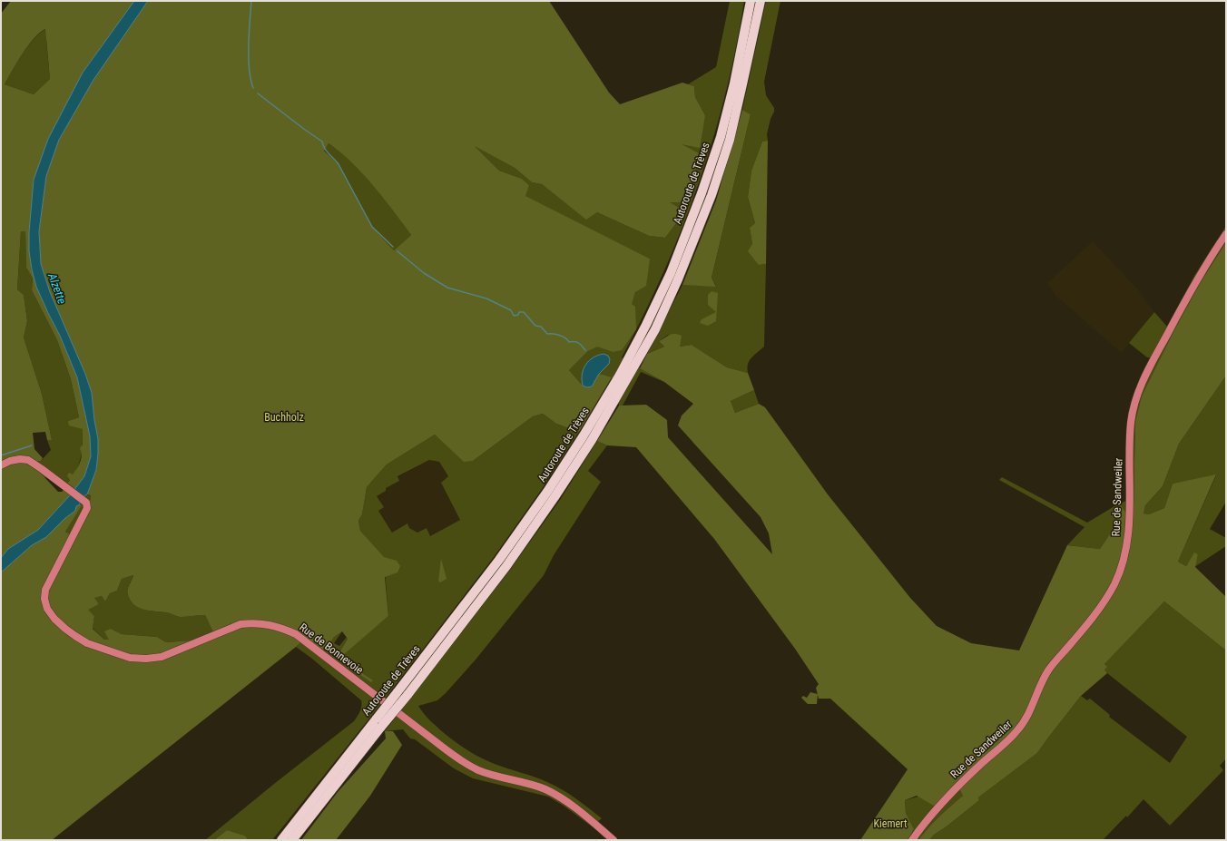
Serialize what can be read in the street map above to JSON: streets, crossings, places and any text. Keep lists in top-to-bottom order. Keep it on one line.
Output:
{"streets":{"highway":["Autoroute de Trèves"],"main road":["Rue de Sandweiler","Rue de Bonnevoie"]},"water":["Alzette"],"parks":["Buchholz","Kiemert"]}
